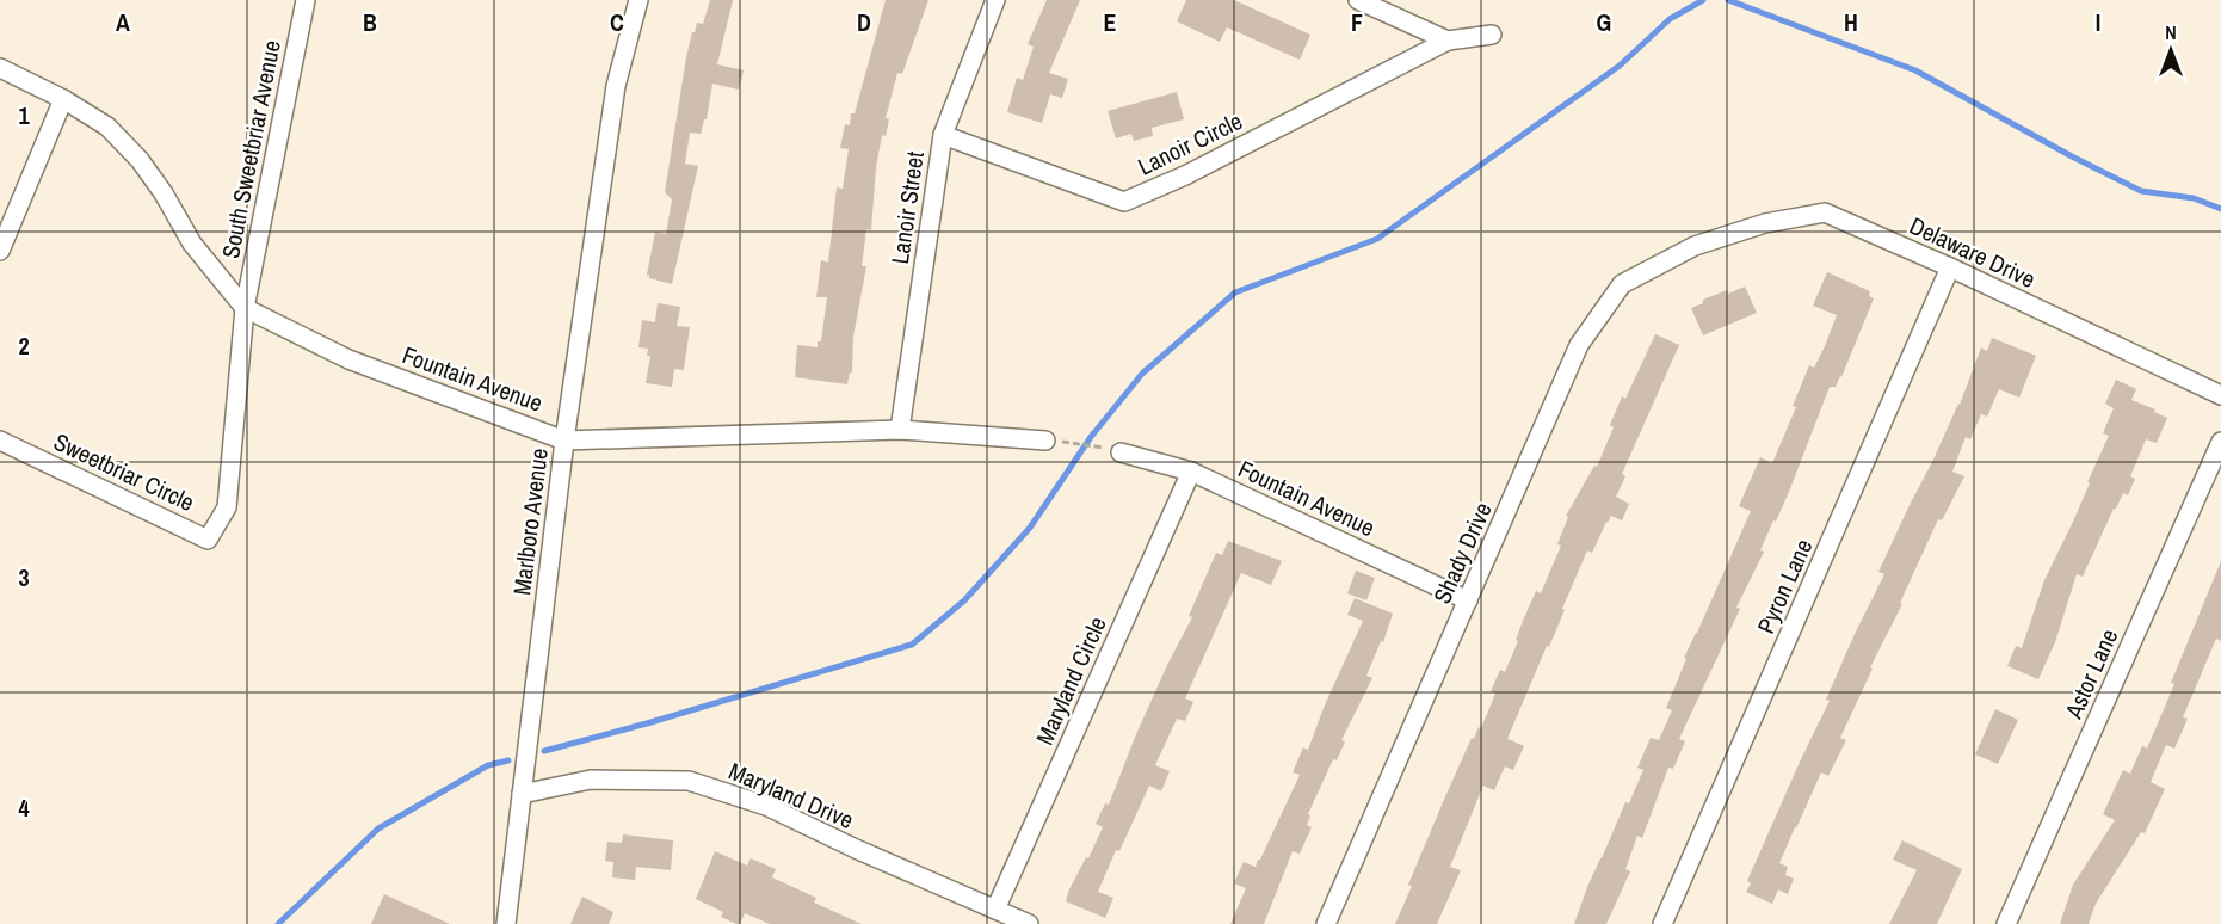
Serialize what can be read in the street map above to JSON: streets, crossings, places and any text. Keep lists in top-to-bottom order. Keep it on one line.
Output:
{"streets":{"street":["Lanoir Circle","South Sweetbriar Avenue","Lanoir Street","Delaware Drive","Fountain Avenue","Sweetbriar Circle","Marlboro Avenue","Shady Drive","Pyron Lane","Astor Lane","Maryland Circle","Maryland Drive"]},"crossings":[["Lanoir Circle","Lanoir Street"],["South Sweetbriar Avenue","Fountain Avenue"],["South Sweetbriar Avenue","Sweetbriar Circle"],["Lanoir Street","Fountain Avenue"],["Delaware Drive","Shady Drive"],["Delaware Drive","Pyron Lane"],["Fountain Avenue","Sweetbriar Circle"],["Fountain Avenue","Marlboro Avenue"],["Fountain Avenue","Shady Drive"],["Fountain Avenue","Maryland Circle"],["Marlboro Avenue","Maryland Drive"],["Maryland Circle","Maryland Drive"]],"north":"top","grid":{"columns":["A","B","C","D","E","F","G","H","I"],"rows":["1","2","3","4"]}}
